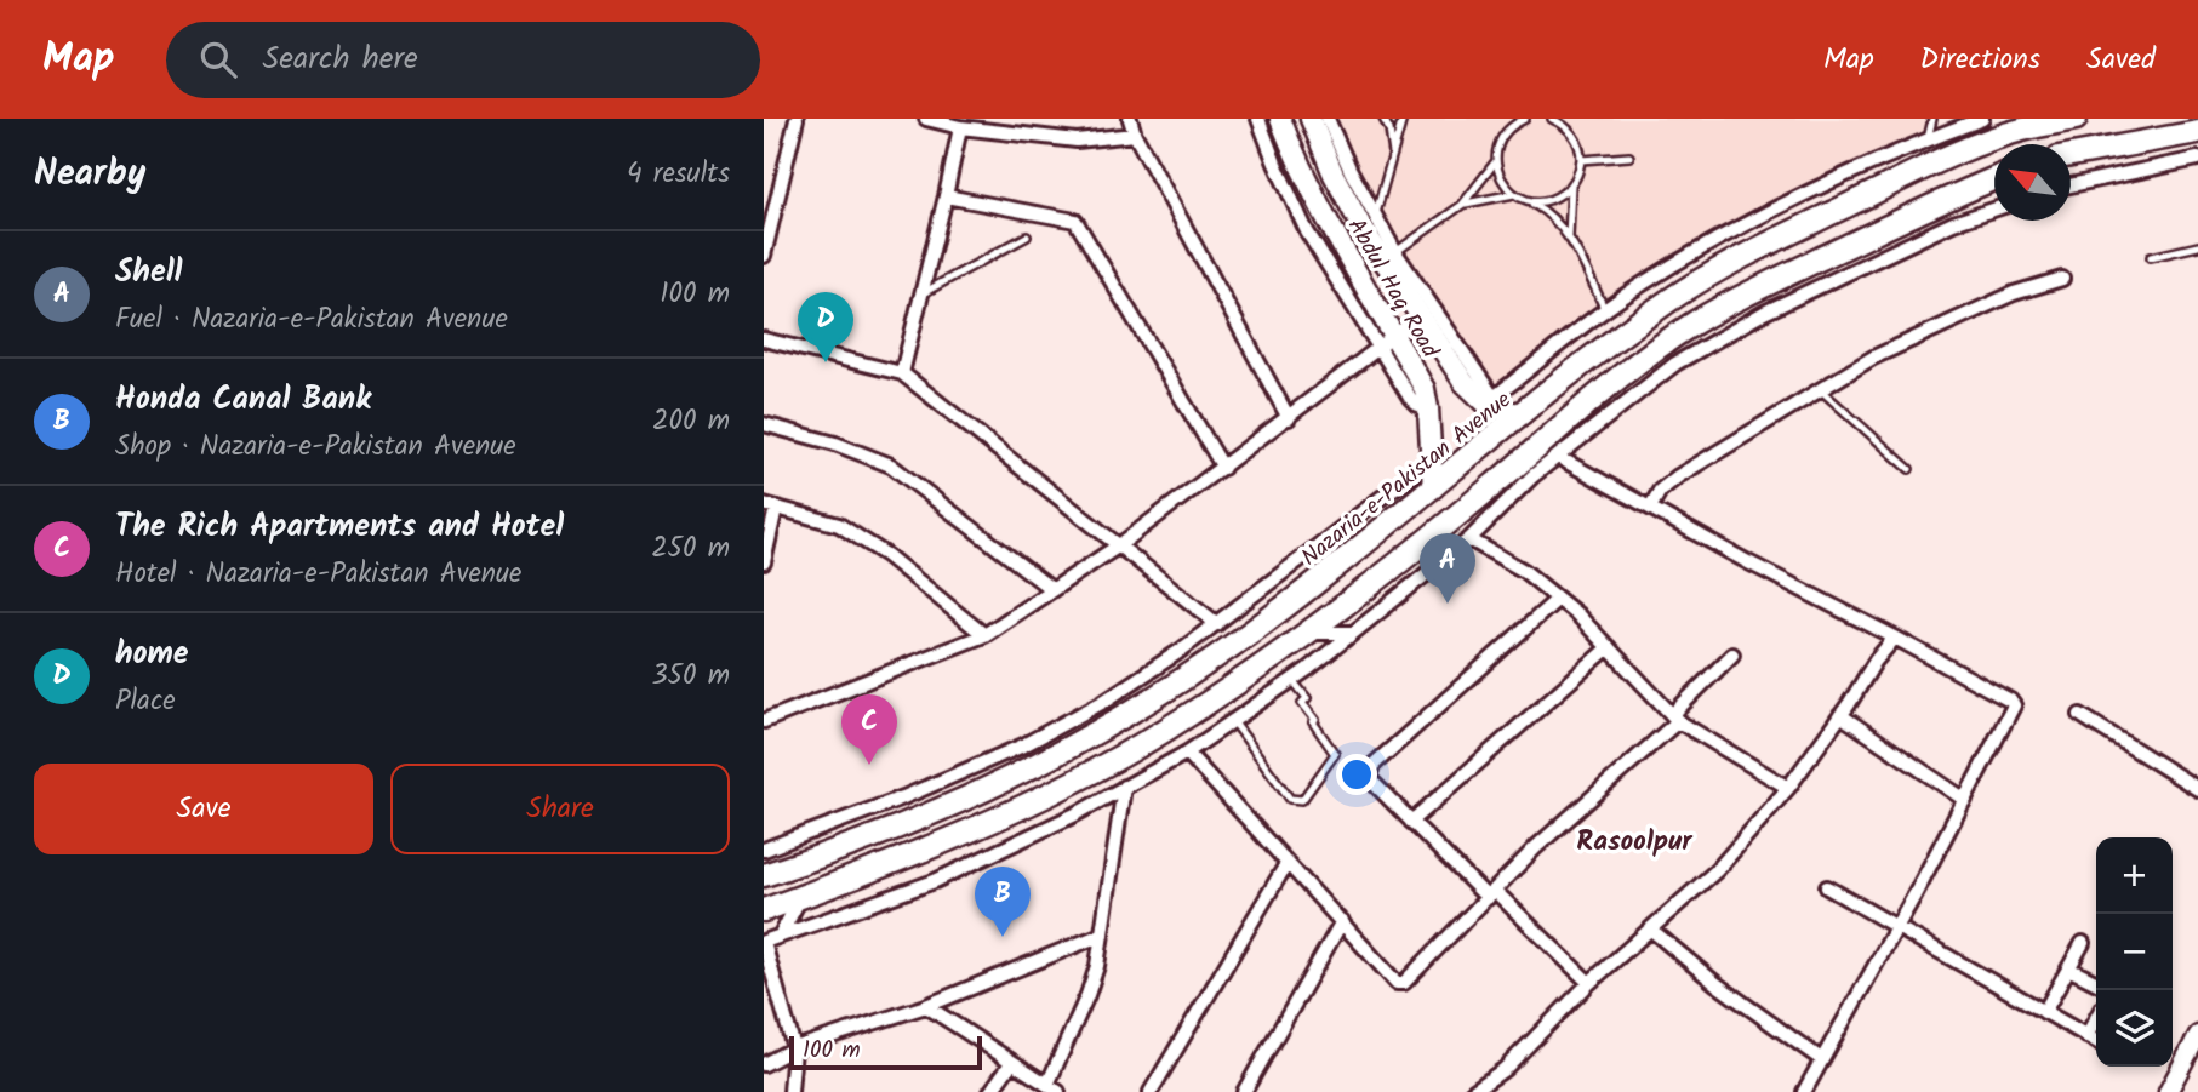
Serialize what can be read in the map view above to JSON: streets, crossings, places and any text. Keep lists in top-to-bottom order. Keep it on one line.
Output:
{"streets":{"main road":["Abdul Haq Road","Nazaria-e-Pakistan Avenue"]},"crossings":[["Abdul Haq Road","Nazaria-e-Pakistan Avenue"]],"districts":["Rasoolpur"],"scale_bar":"100 m","north":"top left","page":{"header":"Map","search":"Search here","nav":["Map","Directions","Saved"],"heading":["Nearby","4 results"],"list":[{"mark":"A","name":"Shell","note":"Fuel · Nazaria-e-Pakistan Avenue","value":"100 m"},{"mark":"B","name":"Honda Canal Bank","note":"Shop · Nazaria-e-Pakistan Avenue","value":"200 m"},{"mark":"C","name":"The Rich Apartments and Hotel","note":"Hotel · Nazaria-e-Pakistan Avenue","value":"250 m"},{"mark":"D","name":"home","note":"Place","value":"350 m"}],"pins":["D","A","C","B"],"buttons":["Save","Share"],"map_buttons":["+","−"],"scale":"100 m"}}
